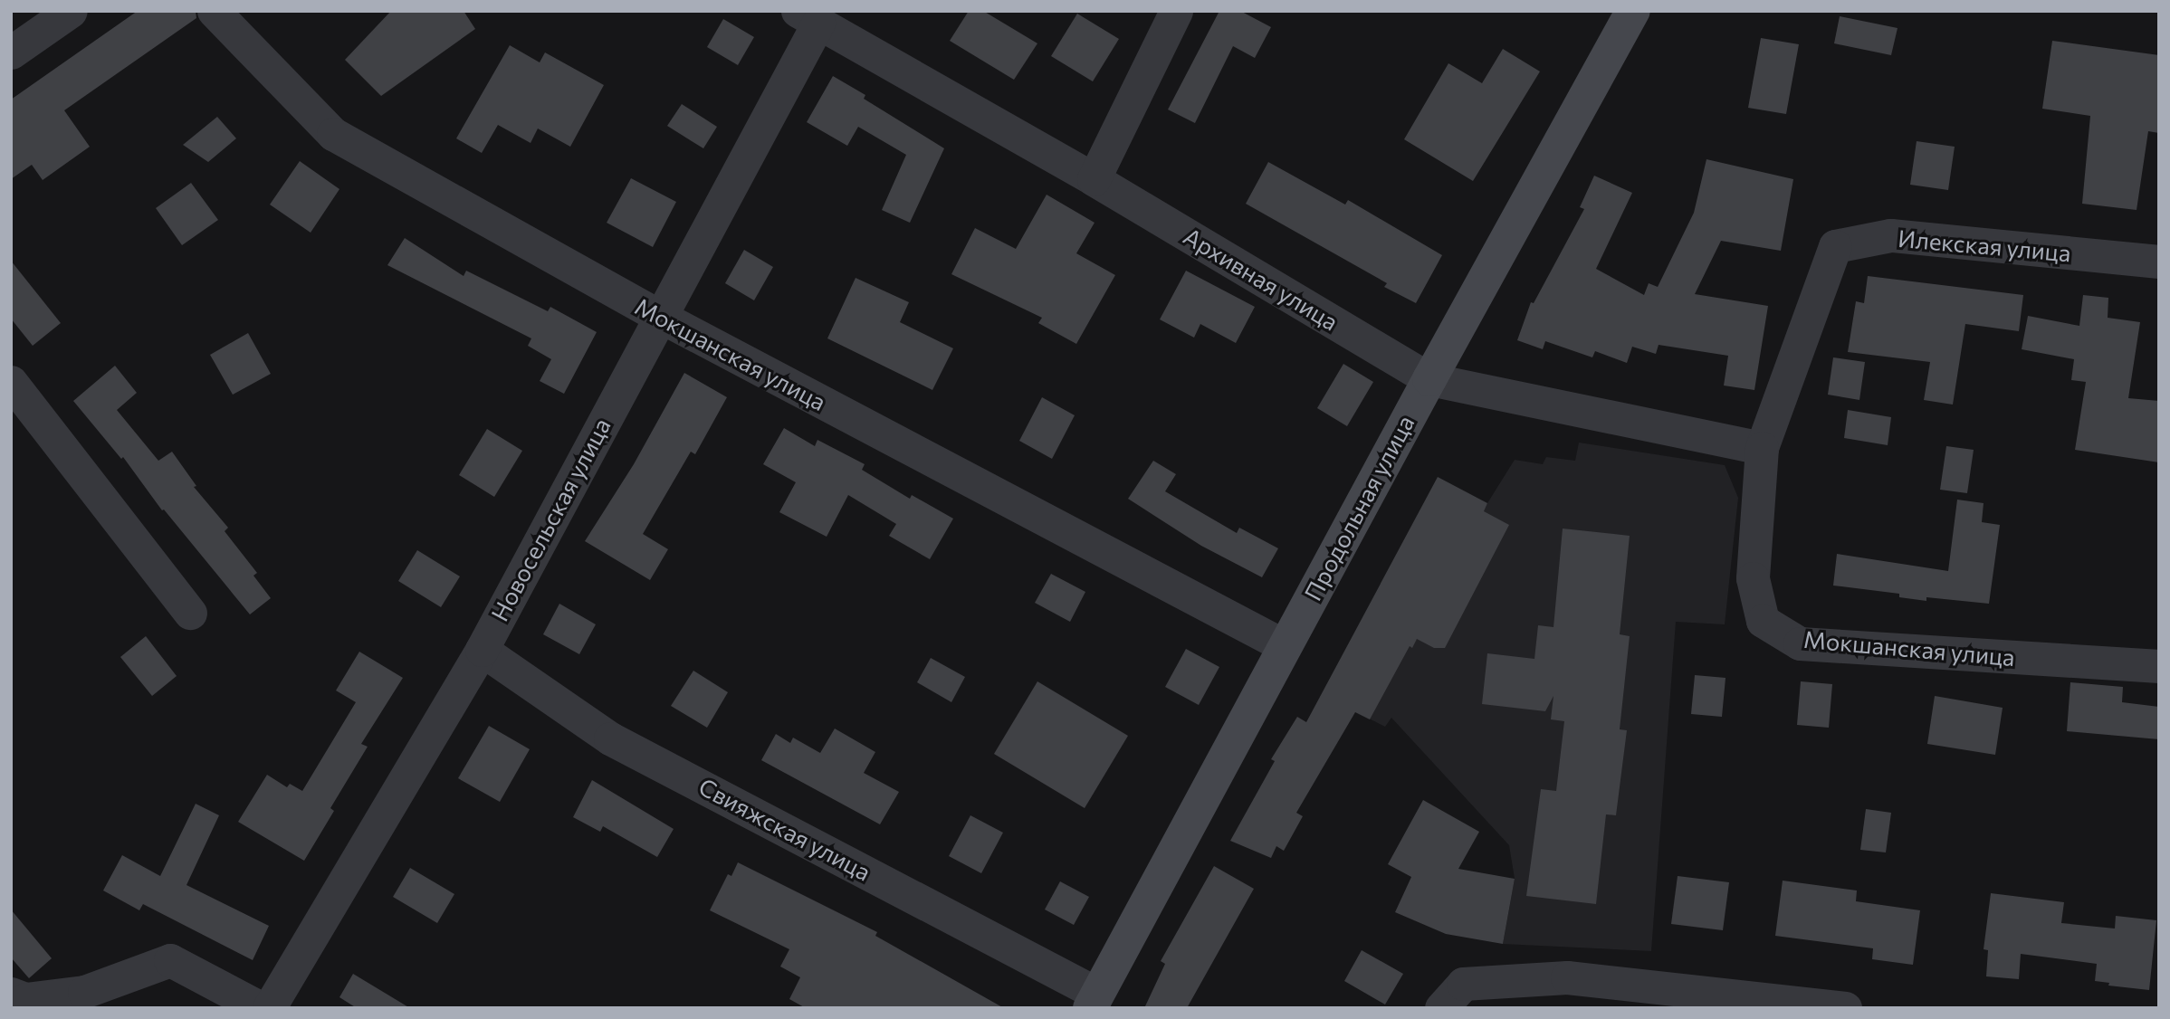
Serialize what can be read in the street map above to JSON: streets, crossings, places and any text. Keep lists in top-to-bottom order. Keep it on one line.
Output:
{"streets":{"main road":["Продольная улица"],"street":["Илекская улица","Архивная улица","Мокшанская улица","Новосельская улица","Свияжская улица"]},"crossings":[["Илекская улица","Архивная улица"],["Илекская улица","Мокшанская улица"],["Архивная улица","Мокшанская улица"],["Архивная улица","Продольная улица"],["Архивная улица","Новосельская улица"],["Мокшанская улица","Продольная улица"],["Мокшанская улица","Новосельская улица"],["Продольная улица","Свияжская улица"],["Новосельская улица","Свияжская улица"]]}
